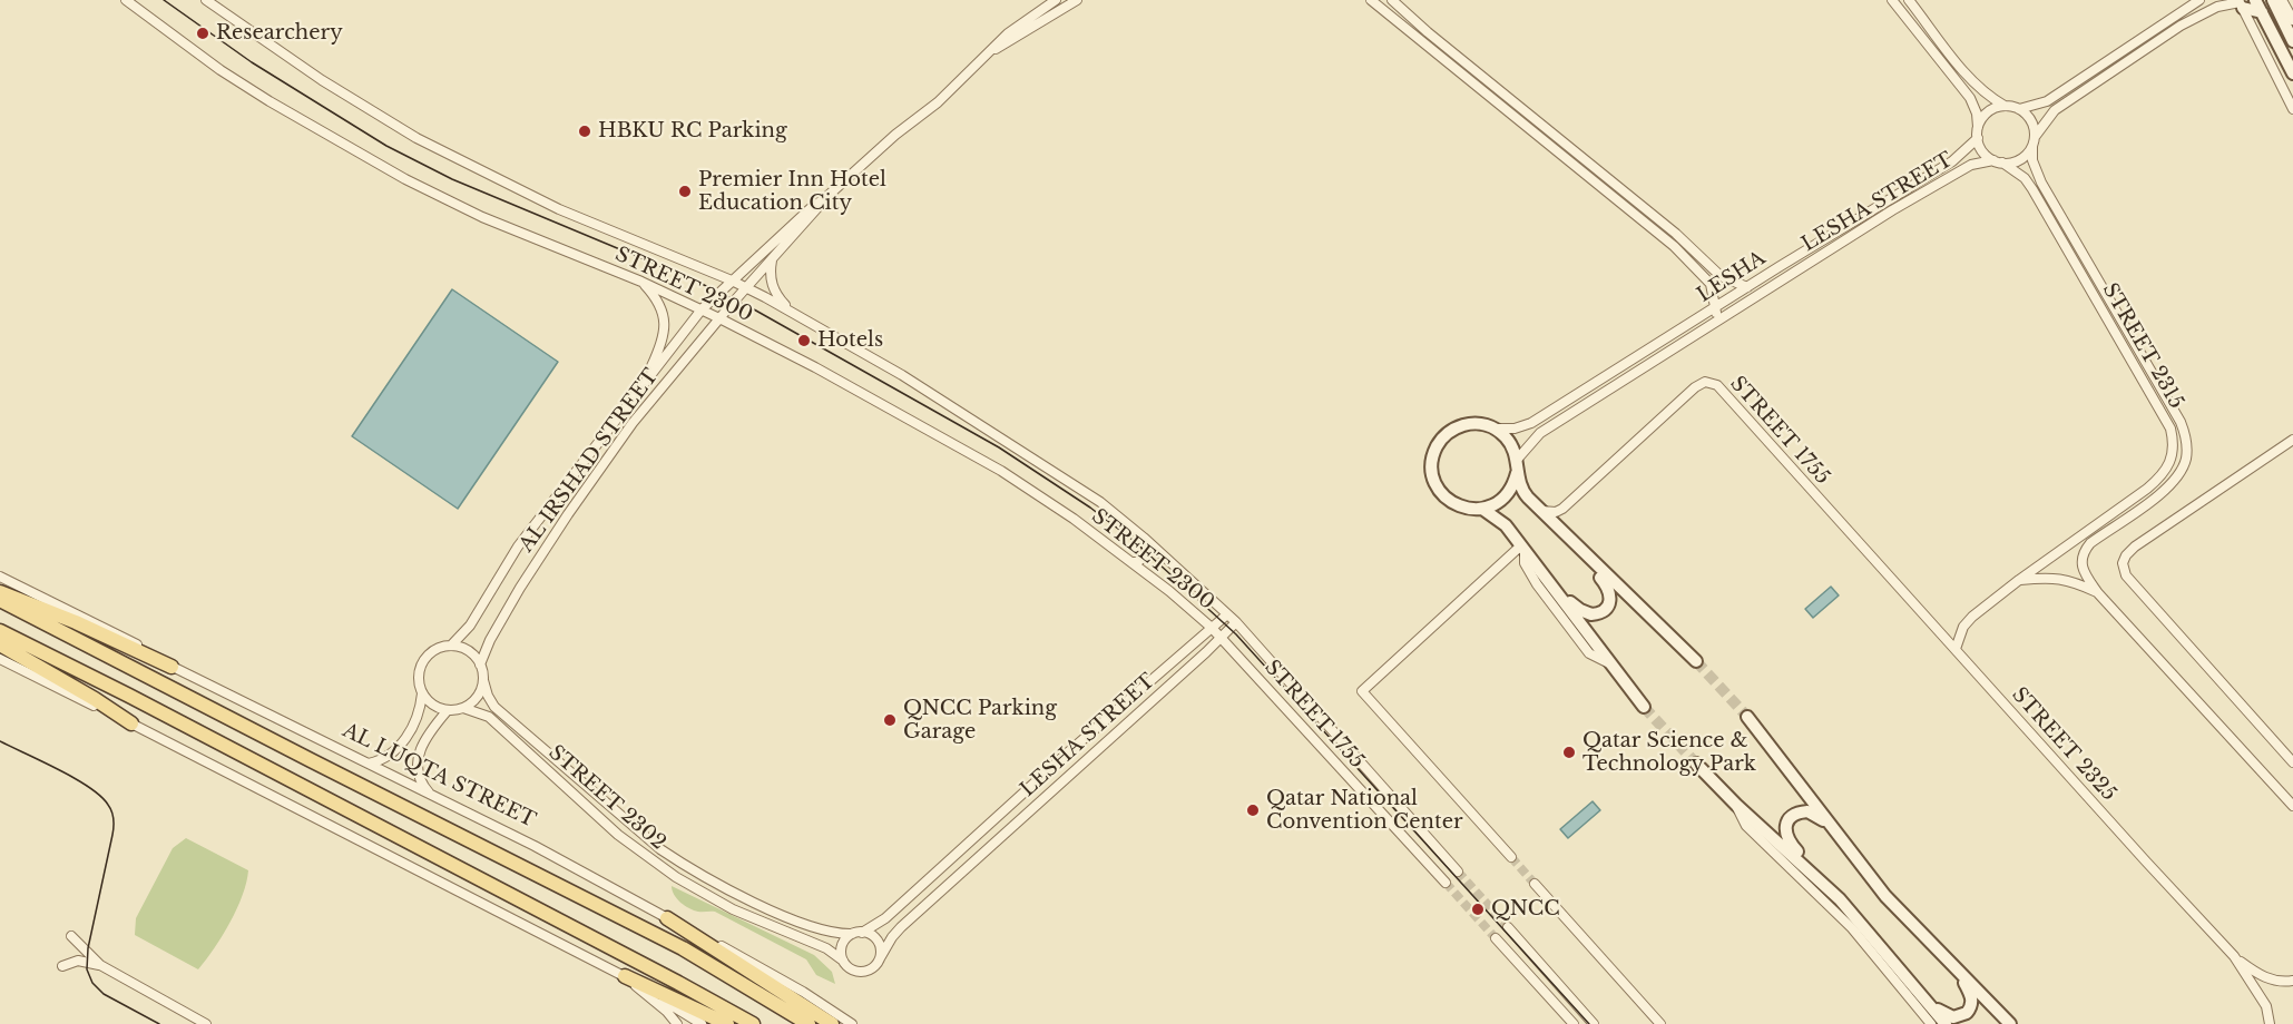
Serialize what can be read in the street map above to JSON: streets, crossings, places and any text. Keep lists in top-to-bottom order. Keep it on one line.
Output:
{"streets":{"street":["LESHA STREET","LESHA","STREET 2300","STREET 2315","STREET 1755","AL IRSHAD STREET","STREET 2325","AL LUQTA STREET","STREET 2302"]},"crossings":[["LESHA STREET","LESHA"],["LESHA STREET","STREET 2300"],["LESHA STREET","STREET 2315"],["LESHA STREET","STREET 1755"],["LESHA STREET","STREET 2302"],["LESHA","STREET 2315"],["STREET 2300","STREET 1755"],["STREET 2300","AL IRSHAD STREET"],["STREET 2315","STREET 1755"],["STREET 2315","STREET 2325"],["STREET 1755","STREET 2325"],["AL IRSHAD STREET","STREET 2302"]],"places":["Researchery","HBKU RC Parking","Premier Inn Hotel Education City","Hotels","QNCC Parking Garage","Qatar Science & Technology Park","Qatar National Convention Center","QNCC"]}
